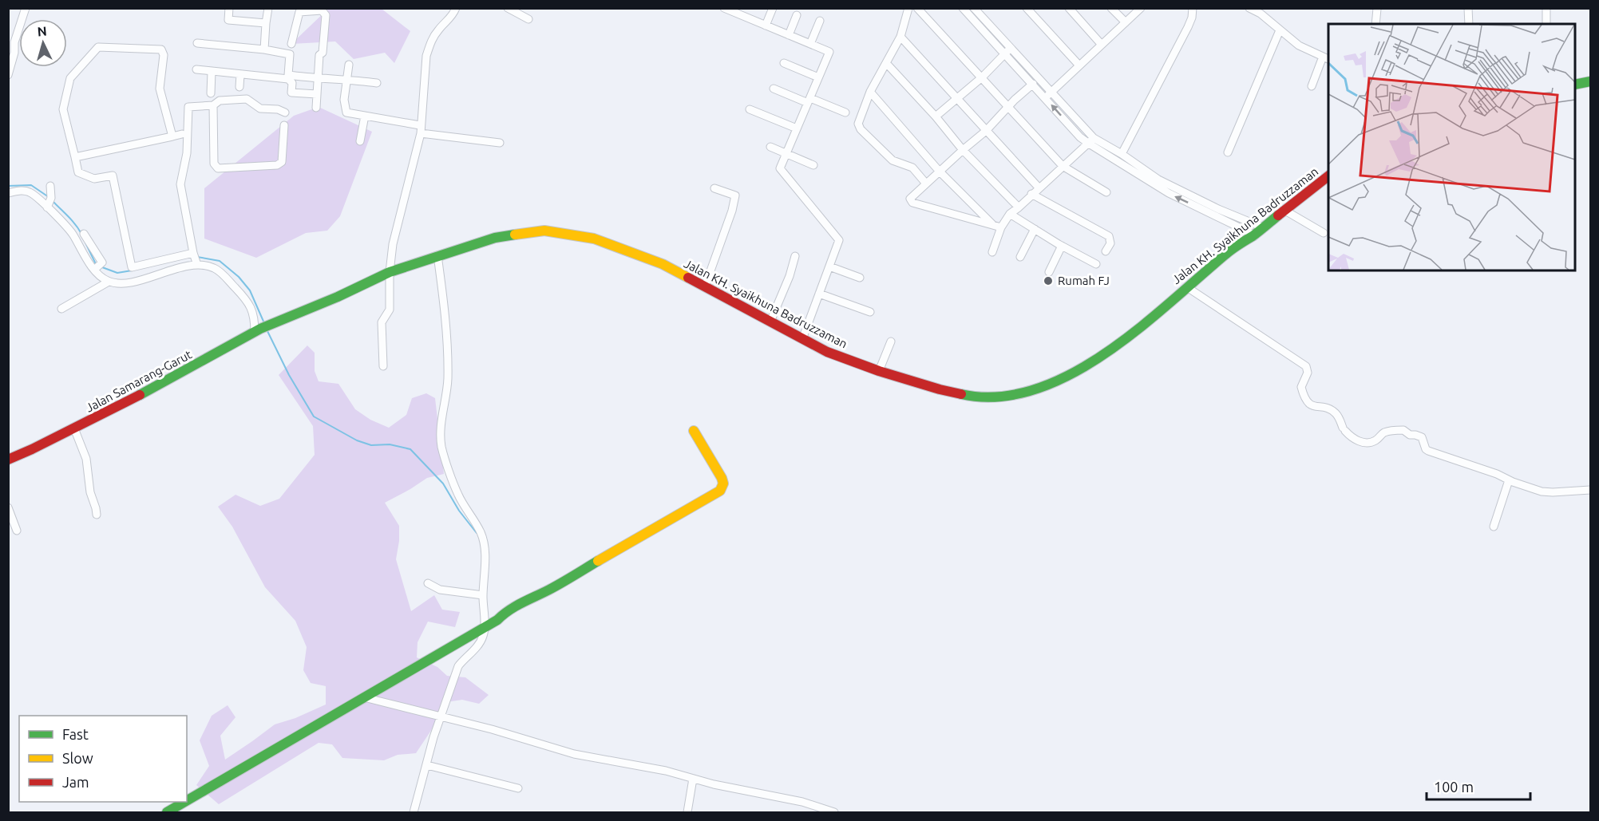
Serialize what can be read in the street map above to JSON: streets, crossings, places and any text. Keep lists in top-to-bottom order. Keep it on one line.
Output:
{"streets":{"main road":["Jalan KH. Syaikhuna Badruzzaman","Jalan Samarang-Garut"]},"crossings":[["Jalan KH. Syaikhuna Badruzzaman","Jalan Samarang-Garut"]],"places":["Rumah FJ"],"legend":["Fast","Slow","Jam"],"scale_bar":"100 m","north":"top"}
